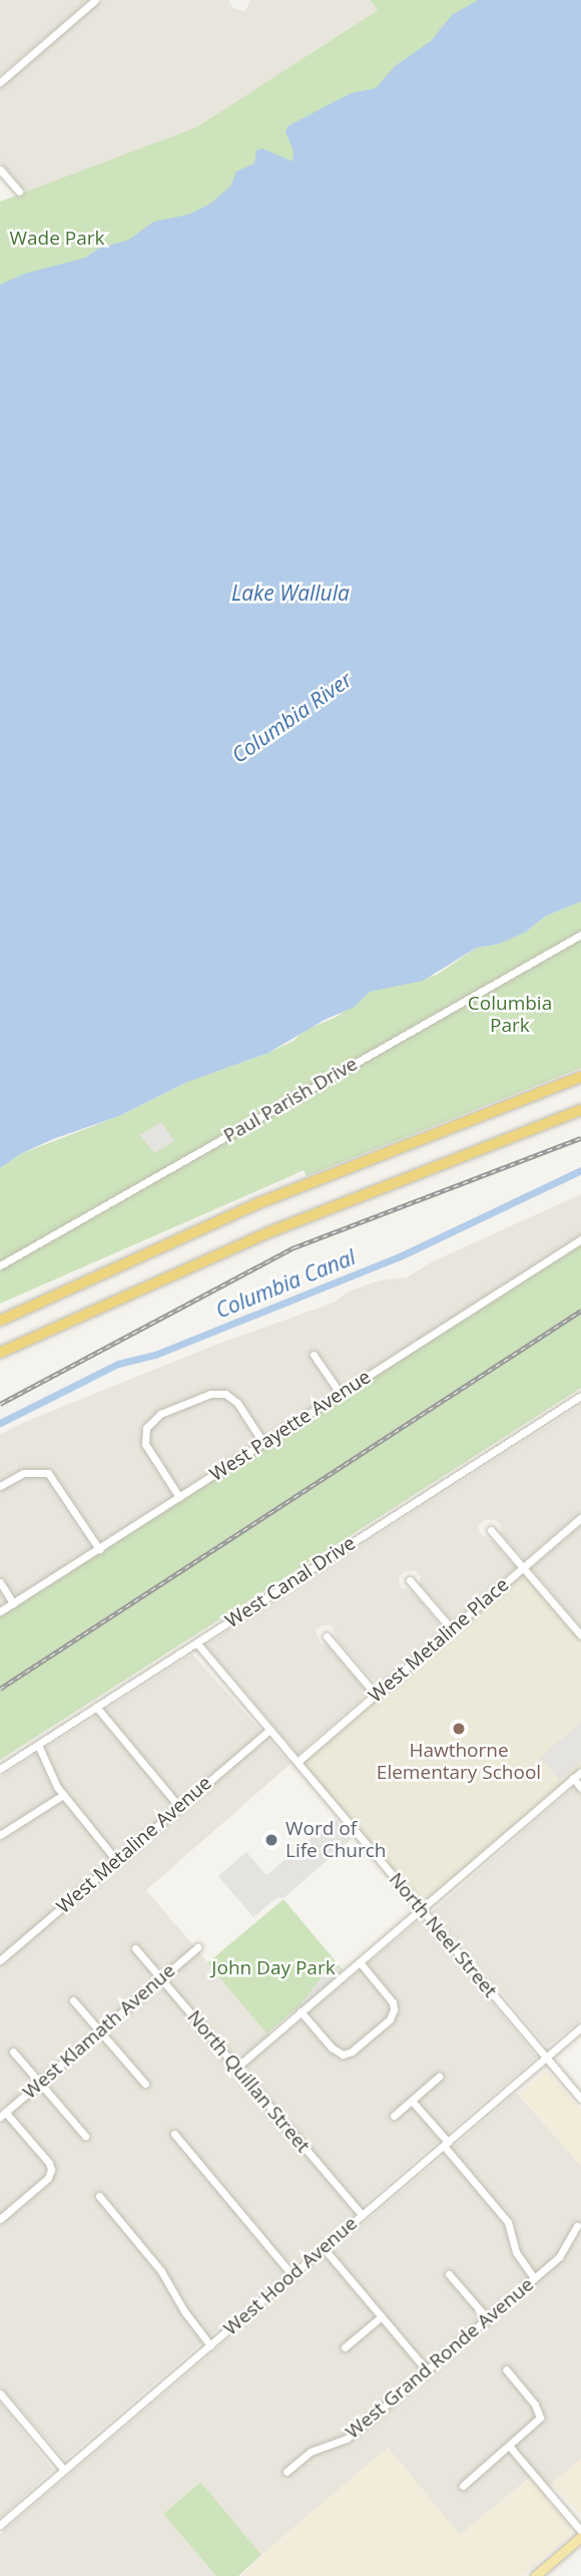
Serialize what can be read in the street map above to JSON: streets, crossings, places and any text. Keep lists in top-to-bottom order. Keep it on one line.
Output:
{"streets":{"street":["Paul Parish Drive","West Payette Avenue","West Canal Drive","West Metaline Place","West Metaline Avenue","North Neel Street","West Klamath Avenue","North Quillan Street","West Hood Avenue","West Grand Ronde Avenue"]},"crossings":[["West Canal Drive","North Neel Street"],["West Metaline Place","North Neel Street"],["West Metaline Avenue","North Neel Street"],["North Neel Street","West Hood Avenue"],["West Klamath Avenue","North Quillan Street"],["North Quillan Street","West Hood Avenue"]],"water":["Lake Wallula","Columbia River","Columbia Canal"],"parks":["Wade Park","Columbia Park","John Day Park"],"places":["Hawthorne Elementary School","Word of Life Church"]}
